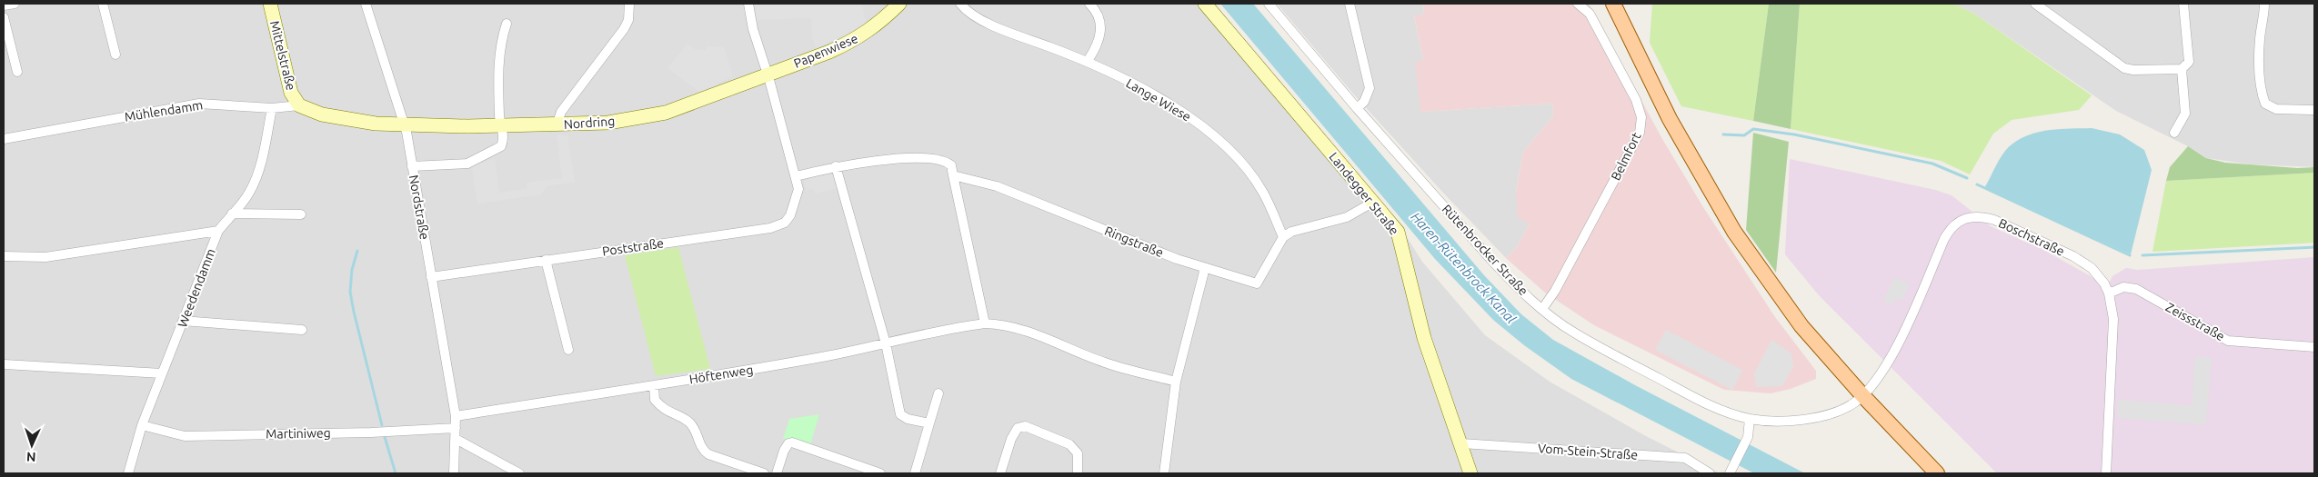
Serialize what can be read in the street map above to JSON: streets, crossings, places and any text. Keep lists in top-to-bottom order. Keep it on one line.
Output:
{"streets":{"street":["Papenwiese","Mittelstraße","Lange Wiese","Mühlendamm","Nordring","Belmfort","Landegger Straße","Nordstraße","Boschstraße","Ringstraße","Poststraße","Rütenbrocker Straße","Weedendamm","Zeissstraße","Höftenweg","Martiniweg","Vom-Stein-Straße"]},"crossings":[["Papenwiese","Nordring"],["Mittelstraße","Mühlendamm"],["Lange Wiese","Ringstraße"],["Mühlendamm","Nordring"],["Mühlendamm","Nordstraße"],["Mühlendamm","Weedendamm"],["Nordring","Nordstraße"],["Belmfort","Rütenbrocker Straße"],["Landegger Straße","Vom-Stein-Straße"],["Nordstraße","Poststraße"],["Nordstraße","Höftenweg"],["Nordstraße","Martiniweg"],["Boschstraße","Rütenbrocker Straße"],["Boschstraße","Zeissstraße"],["Weedendamm","Martiniweg"]],"water":["Haren-Rütenbrock Kanal"],"north":"bottom"}
